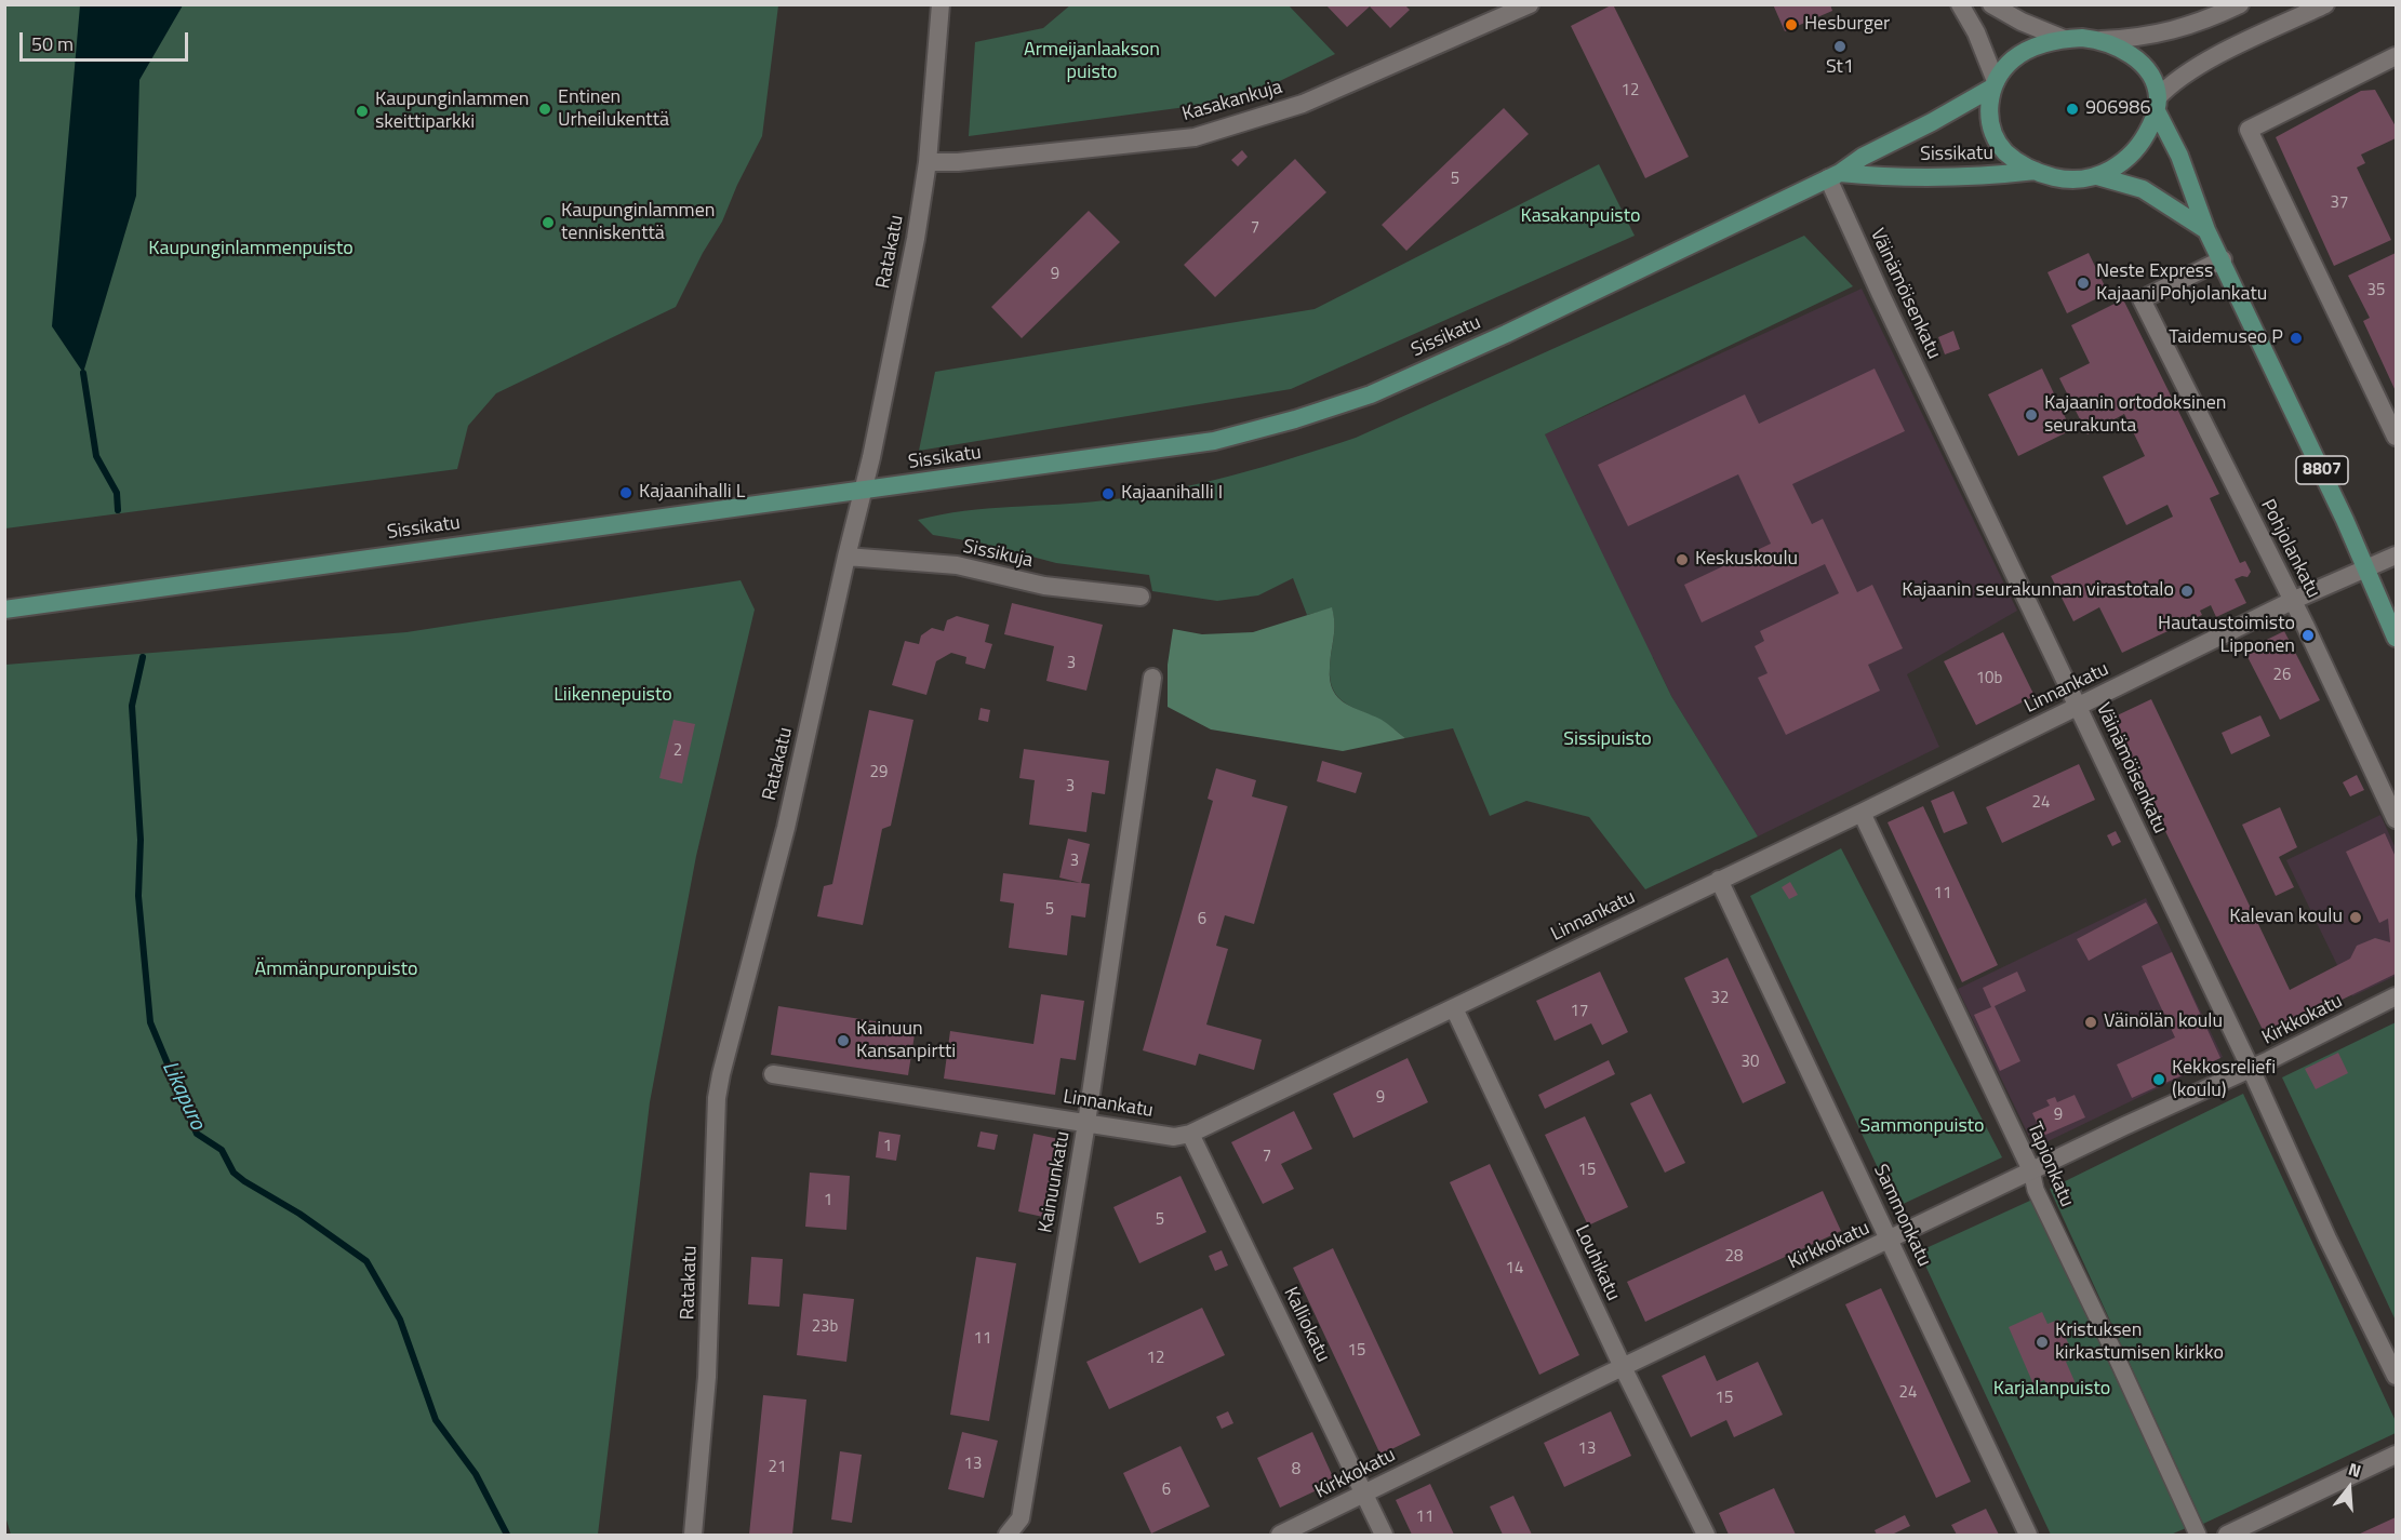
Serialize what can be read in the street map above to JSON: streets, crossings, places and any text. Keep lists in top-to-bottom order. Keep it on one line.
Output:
{"streets":{"main road":["Sissikatu","8807"],"street":["Kasakankuja","Ratakatu","Väinämöisenkatu","Pohjolankatu","Sissikuja","Linnankatu","Kirkkokatu","Tapionkatu","Kainuunkatu","Sammonkatu","Louhikatu","Kalliokatu"]},"crossings":[["Kasakankuja","Ratakatu"],["Sissikatu","Ratakatu"],["Sissikatu","Väinämöisenkatu"],["Ratakatu","Sissikuja"],["Väinämöisenkatu","Linnankatu"],["Väinämöisenkatu","Kirkkokatu"],["8807","Pohjolankatu"],["8807","Linnankatu"],["Pohjolankatu","Linnankatu"],["Linnankatu","Tapionkatu"],["Linnankatu","Kainuunkatu"],["Linnankatu","Sammonkatu"],["Linnankatu","Louhikatu"],["Linnankatu","Kalliokatu"],["Kirkkokatu","Tapionkatu"],["Kirkkokatu","Sammonkatu"],["Kirkkokatu","Louhikatu"],["Kirkkokatu","Kalliokatu"]],"water":["Likapuro"],"parks":["Armeijanlaakson puisto","Kasakanpuisto","Kaupunginlammenpuisto","Liikennepuisto","Sissipuisto","Ämmänpuronpuisto","Sammonpuisto","Karjalanpuisto"],"places":["Hesburger","St1","Entinen Urheilukenttä","906986","Kaupunginlammen skeittiparkki","Kaupunginlammen tenniskenttä","Neste Express Kajaani Pohjolankatu","Taidemuseo P","Kajaanin ortodoksinen seurakunta","Kajaanihalli L","Kajaanihalli I","Keskuskoulu","Kajaanin seurakunnan virastotalo","Hautaustoimisto Lipponen","Kalevan koulu","Väinölän koulu","Kainuun Kansanpirtti","Kekkosreliefi (koulu)","Kristuksen kirkastumisen kirkko"],"house_numbers":["12","5","37","7","9","35","3","26","10b","2","29","3","24","3","11","5","6","32","17","30","9","9","1","7","15","1","5","28","14","23b","11","15","12","24","15","13","13","21","8","6","11"],"scale_bar":"50 m","north":"top"}
